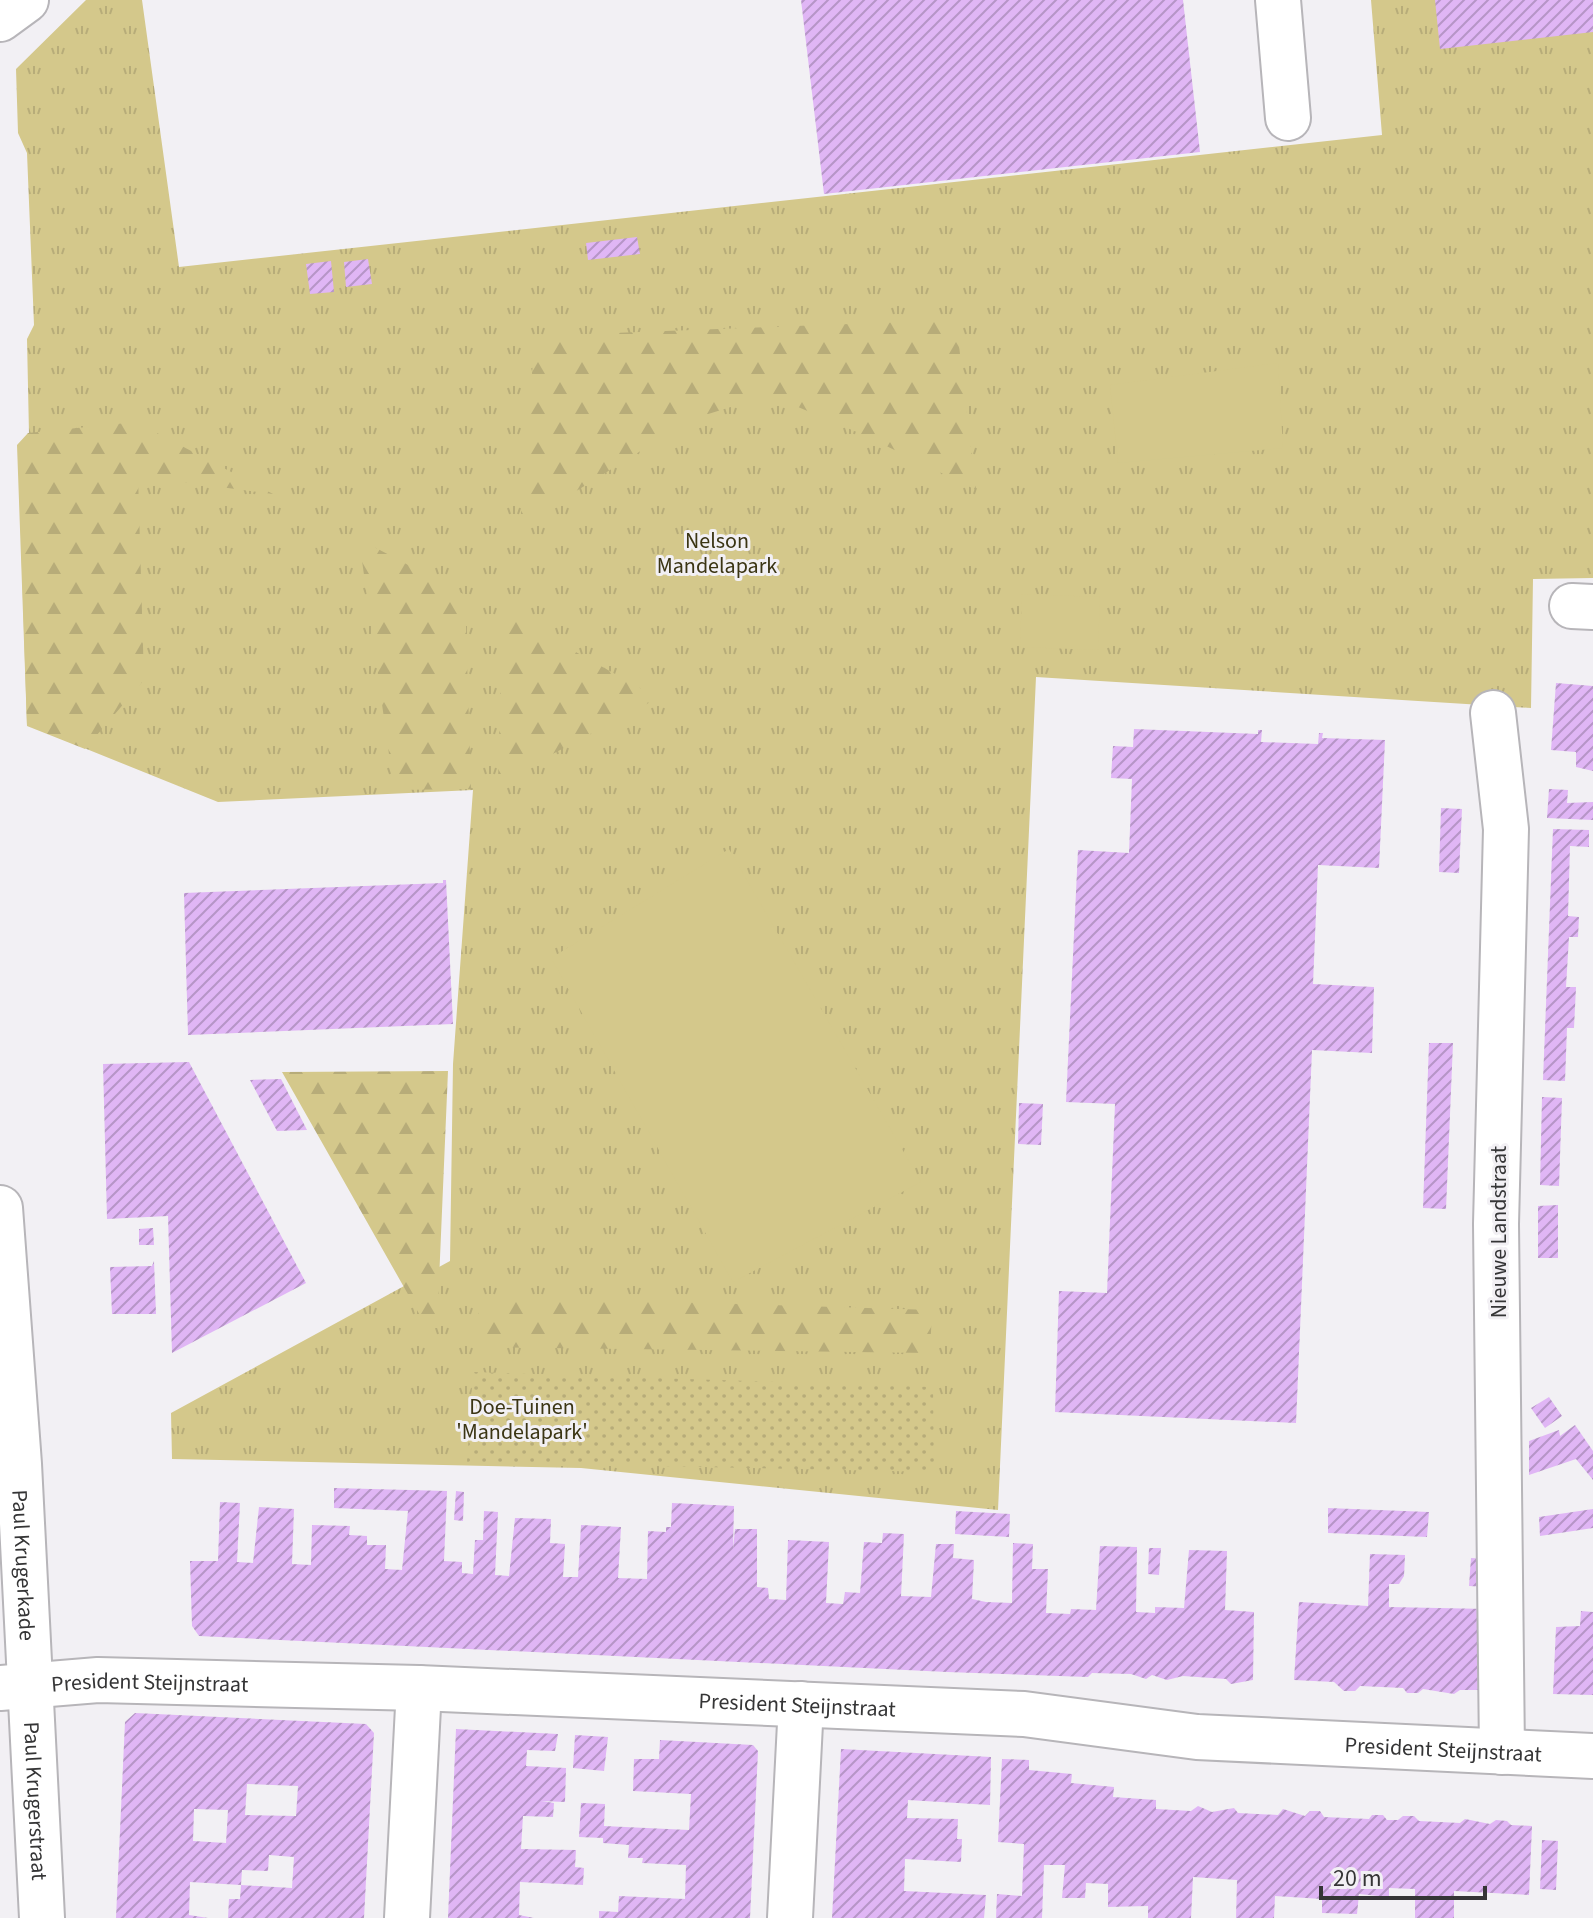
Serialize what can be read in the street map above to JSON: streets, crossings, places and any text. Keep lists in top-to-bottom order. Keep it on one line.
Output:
{"streets":{"street":["Nieuwe Landstraat","Paul Krugerkade","President Steijnstraat","Paul Krugerstraat"]},"crossings":[["Nieuwe Landstraat","President Steijnstraat"],["Paul Krugerkade","President Steijnstraat"],["Paul Krugerkade","Paul Krugerstraat"],["President Steijnstraat","Paul Krugerstraat"]],"parks":["Nelson Mandelapark","Doe-Tuinen 'Mandelapark'"],"scale_bar":"20 m"}
